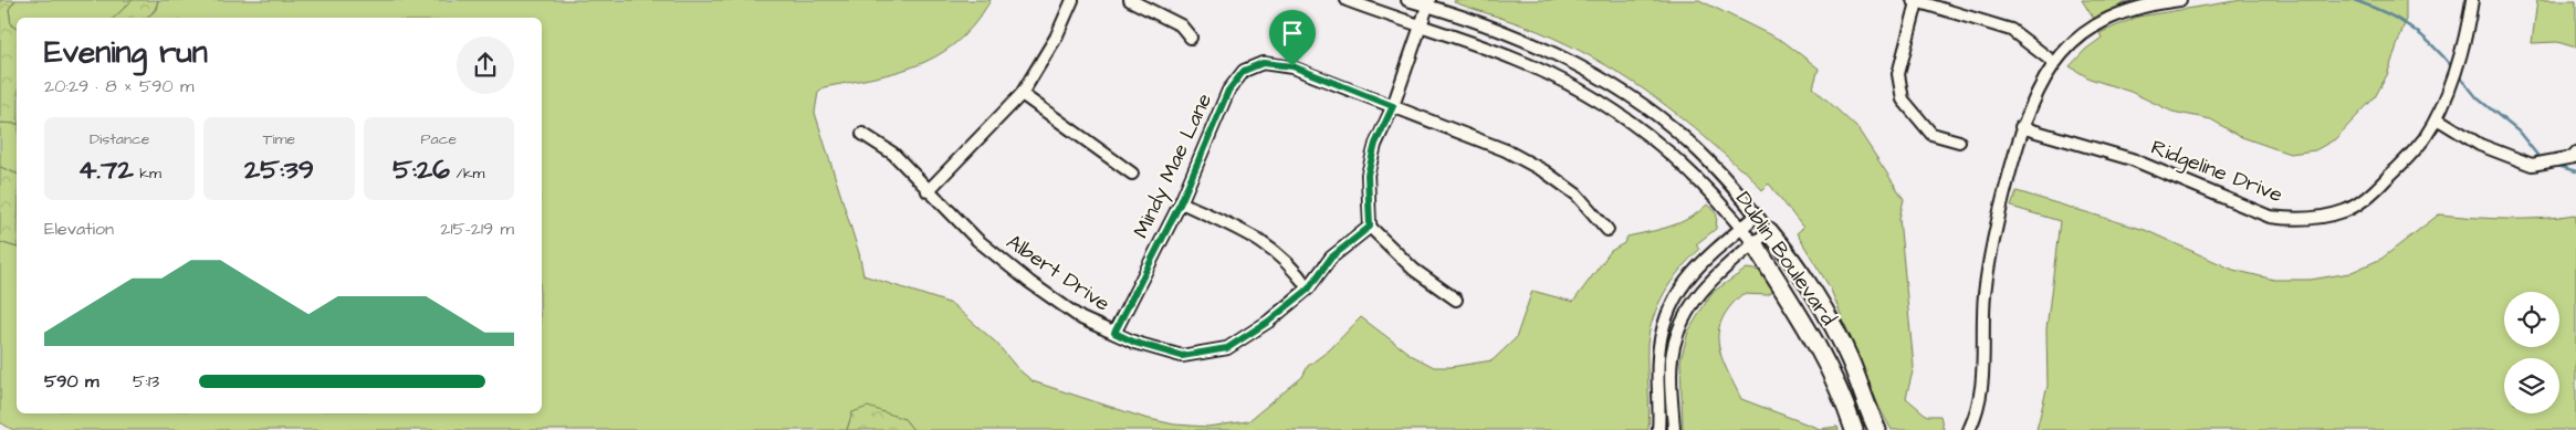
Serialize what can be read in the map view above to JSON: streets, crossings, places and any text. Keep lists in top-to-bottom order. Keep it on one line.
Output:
{"streets":{"street":["Mindy Mae Lane","Ridgeline Drive","Dublin Boulevard","Albert Drive"]},"crossings":[["Mindy Mae Lane","Albert Drive"]],"page":{"heading":["Evening run","20:29 · 8 × 590 m"],"stats":[["Distance","4.72 km"],["Time","25:39"],["Pace","5:26 /km"]],"chart":["Elevation","215–219 m"],"list":[{"name":"590 m","note":"5:13"}]}}
